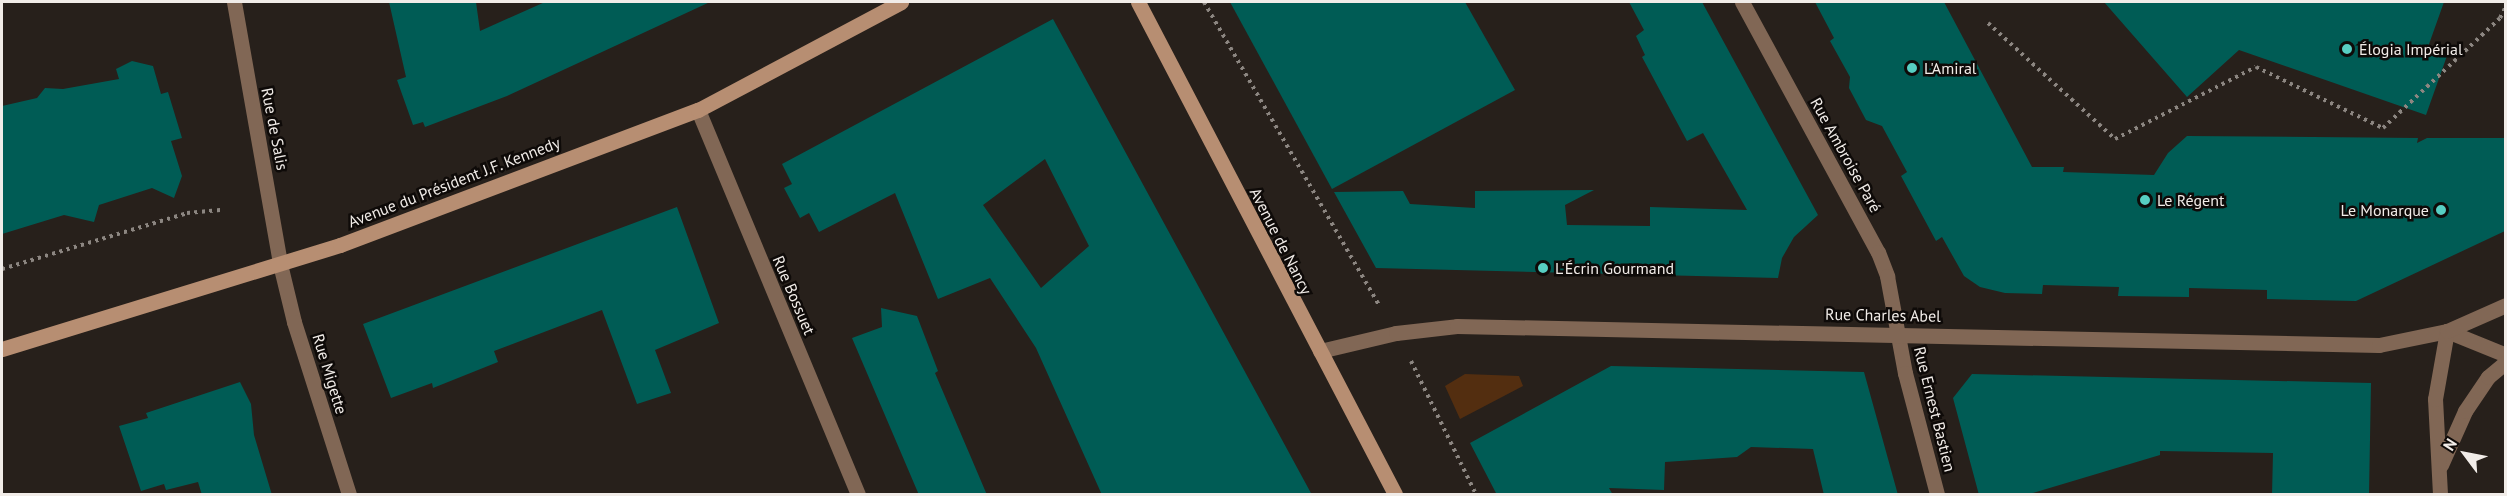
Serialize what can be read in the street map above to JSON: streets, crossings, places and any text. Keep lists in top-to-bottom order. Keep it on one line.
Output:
{"streets":{"main road":["Avenue du Président J.F. Kennedy","Avenue de Nancy"],"street":["Rue de Salis","Rue Ambroise Paré","Rue Bossuet","Rue Charles Abel","Rue Migette","Rue Ernest Bastien"]},"crossings":[["Rue de Salis","Avenue du Président J.F. Kennedy"],["Rue de Salis","Rue Migette"],["Rue Ambroise Paré","Rue Charles Abel"],["Rue Ambroise Paré","Rue Ernest Bastien"],["Avenue du Président J.F. Kennedy","Rue Bossuet"],["Avenue du Président J.F. Kennedy","Rue Migette"],["Avenue de Nancy","Rue Charles Abel"],["Rue Charles Abel","Rue Ernest Bastien"]],"places":["Élogia Impérial","L'Amiral","Le Régent","Le Monarque","L'Écrin Gourmand"],"north":"top left"}
